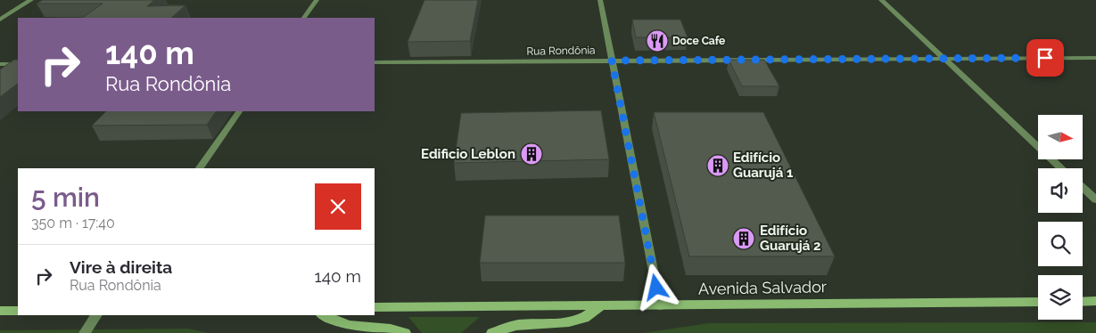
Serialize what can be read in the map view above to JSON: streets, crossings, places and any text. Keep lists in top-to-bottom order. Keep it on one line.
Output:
{"streets":{"main road":["Avenida Salvador"],"street":["Rua Rondônia"]},"places":{"restaurant":["Doce Cafe"],"building":["Edificio Leblon","Edifício Guarujá 1","Edifício Guarujá 2"]},"north":"right","page":{"turn":["140 m","Rua Rondônia"],"heading":["5 min","350 m · 17:40"],"list":[{"name":"Vire à direita","note":"Rua Rondônia","value":"140 m"}]}}
